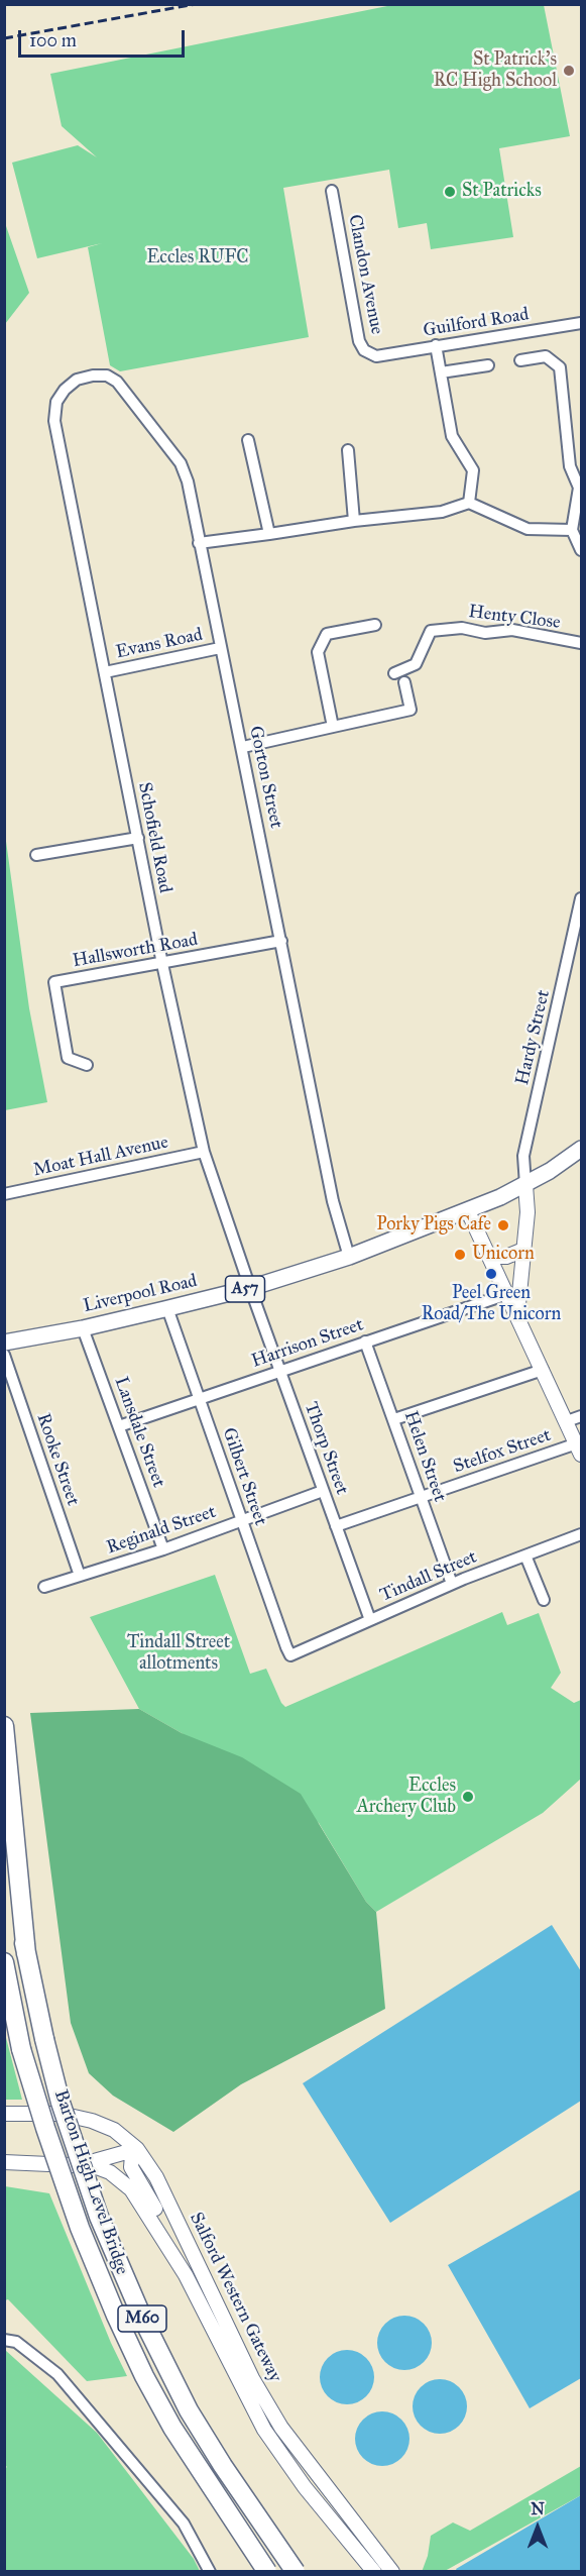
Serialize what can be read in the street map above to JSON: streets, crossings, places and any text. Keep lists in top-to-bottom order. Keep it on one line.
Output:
{"streets":{"highway":["Barton High Level Bridge","M60"],"main road":["A57","Liverpool Road"],"street":["Clandon Avenue","Guilford Road","Henty Close","Evans Road","Gorton Street","Schofield Road","Hallsworth Road","Hardy Street","Moat Hall Avenue","Harrison Street","Lansdale Street","Thorp Street","Stelfox Street","Helen Street","Rooke Street","Gilbert Street","Reginald Street","Tindall Street","Salford Western Gateway"]},"crossings":[["Clandon Avenue","Guilford Road"],["Evans Road","Gorton Street"],["Evans Road","Schofield Road"],["Gorton Street","Schofield Road"],["Gorton Street","Hallsworth Road"],["Gorton Street","Liverpool Road"],["Schofield Road","Hallsworth Road"],["Schofield Road","Moat Hall Avenue"],["Schofield Road","Liverpool Road"],["Schofield Road","Thorp Street"],["Hardy Street","Liverpool Road"],["Liverpool Road","Lansdale Street"],["Liverpool Road","Thorp Street"],["Liverpool Road","Gilbert Street"],["Harrison Street","Lansdale Street"],["Harrison Street","Thorp Street"],["Harrison Street","Helen Street"],["Harrison Street","Gilbert Street"],["Lansdale Street","Reginald Street"],["Thorp Street","Stelfox Street"],["Thorp Street","Reginald Street"],["Thorp Street","Tindall Street"],["Stelfox Street","Helen Street"],["Helen Street","Tindall Street"],["Rooke Street","Reginald Street"],["Gilbert Street","Reginald Street"],["Gilbert Street","Tindall Street"],["Barton High Level Bridge","M60"]],"parks":["Eccles RUFC","Tindall Street allotments"],"places":["St Patrick's RC High School","St Patricks","Porky Pigs Cafe","Unicorn","Peel Green Road/The Unicorn","Eccles Archery Club"],"scale_bar":"100 m","north":"top"}
